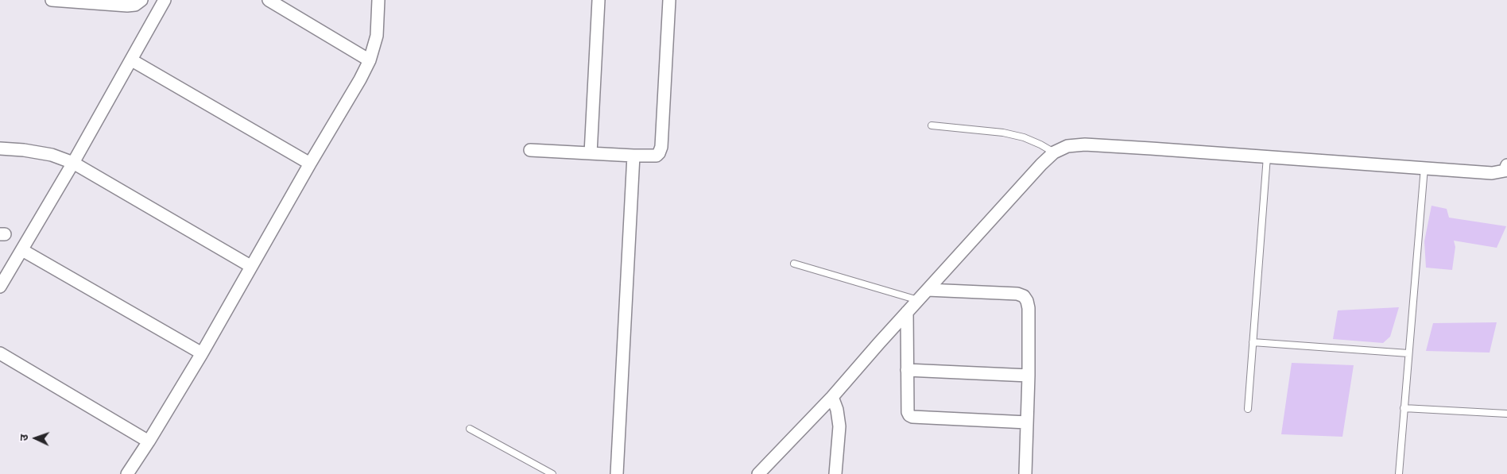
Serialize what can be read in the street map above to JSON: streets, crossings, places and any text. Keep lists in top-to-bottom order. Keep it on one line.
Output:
{"north":"left"}
